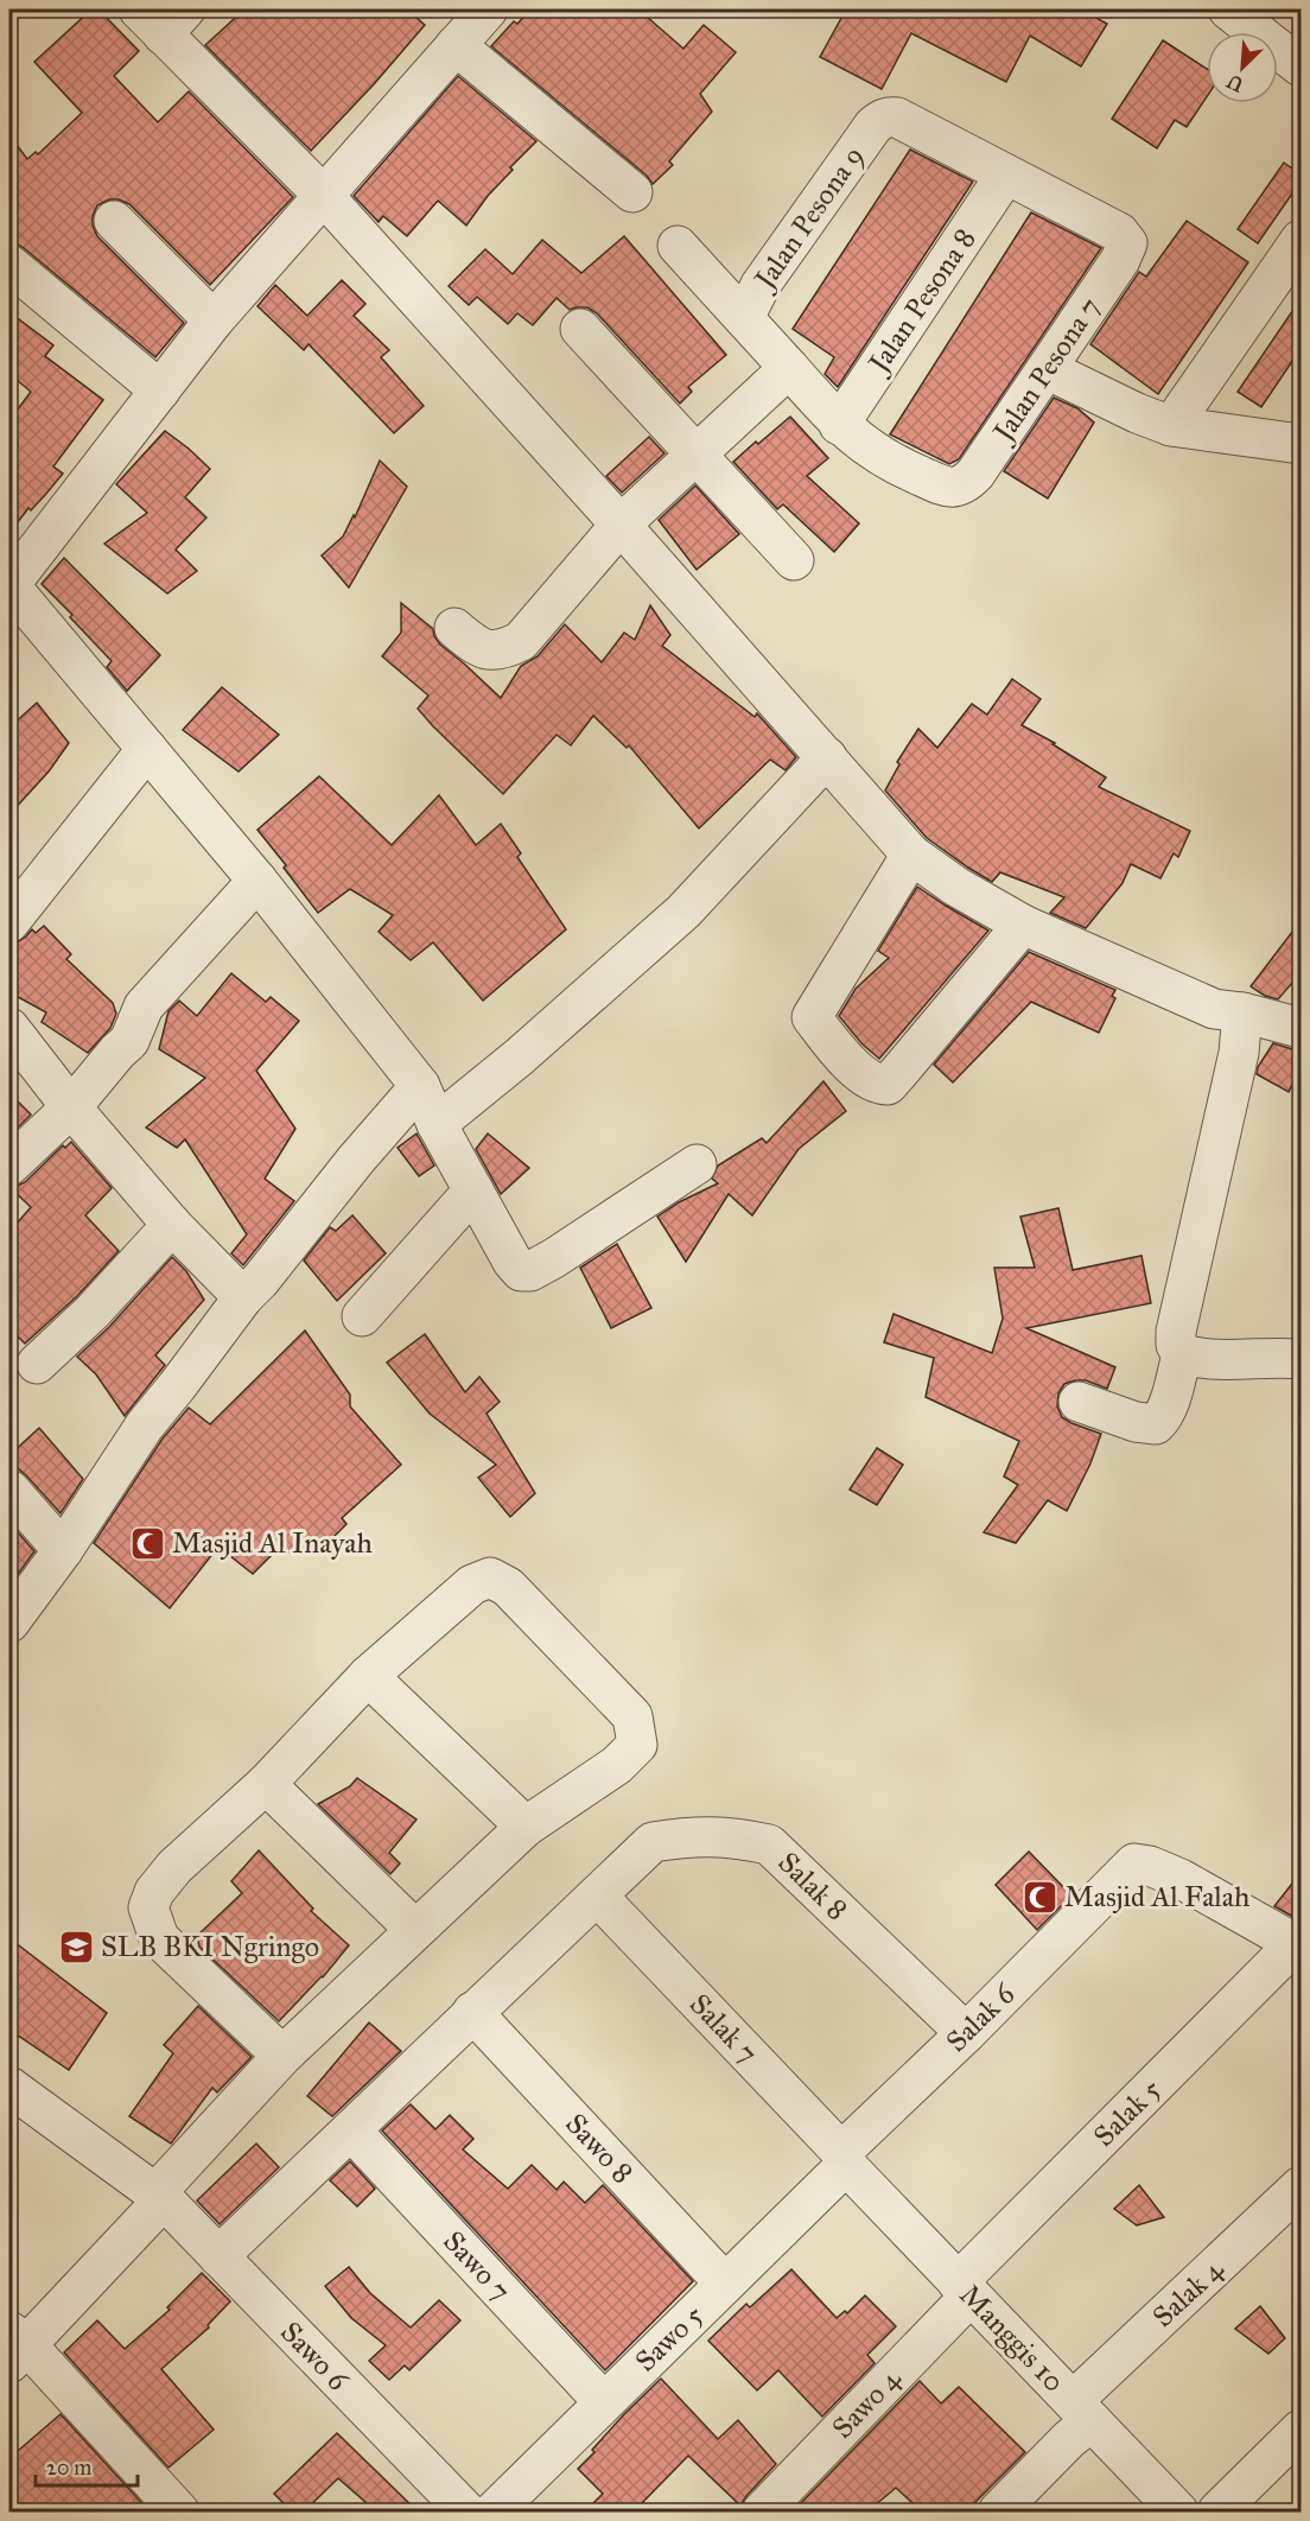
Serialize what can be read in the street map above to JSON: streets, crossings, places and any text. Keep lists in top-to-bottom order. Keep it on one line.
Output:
{"streets":{"street":["Jalan Pesona 9","Jalan Pesona 8","Jalan Pesona 7","Salak 8","Salak 6","Salak 7","Salak 5","Sawo 8","Sawo 7","Salak 4","Sawo 5","Manggis 10","Sawo 6","Sawo 4"]},"crossings":[["Jalan Pesona 9","Jalan Pesona 8"],["Jalan Pesona 9","Jalan Pesona 7"],["Jalan Pesona 8","Jalan Pesona 7"],["Salak 8","Salak 6"],["Salak 8","Salak 7"],["Salak 8","Sawo 8"],["Salak 8","Sawo 7"],["Salak 8","Sawo 6"],["Salak 6","Salak 7"],["Salak 6","Salak 5"],["Salak 6","Sawo 5"],["Salak 6","Manggis 10"],["Salak 7","Sawo 5"],["Salak 7","Manggis 10"],["Salak 5","Manggis 10"],["Salak 5","Sawo 4"],["Sawo 8","Sawo 5"],["Sawo 7","Sawo 5"],["Salak 4","Manggis 10"],["Sawo 5","Manggis 10"],["Manggis 10","Sawo 4"]],"places":{"mosque":["Masjid Al Inayah","Masjid Al Falah"],"school or university":["SLB BKI Ngringo"]},"scale_bar":"20 m","north":"bottom left"}
